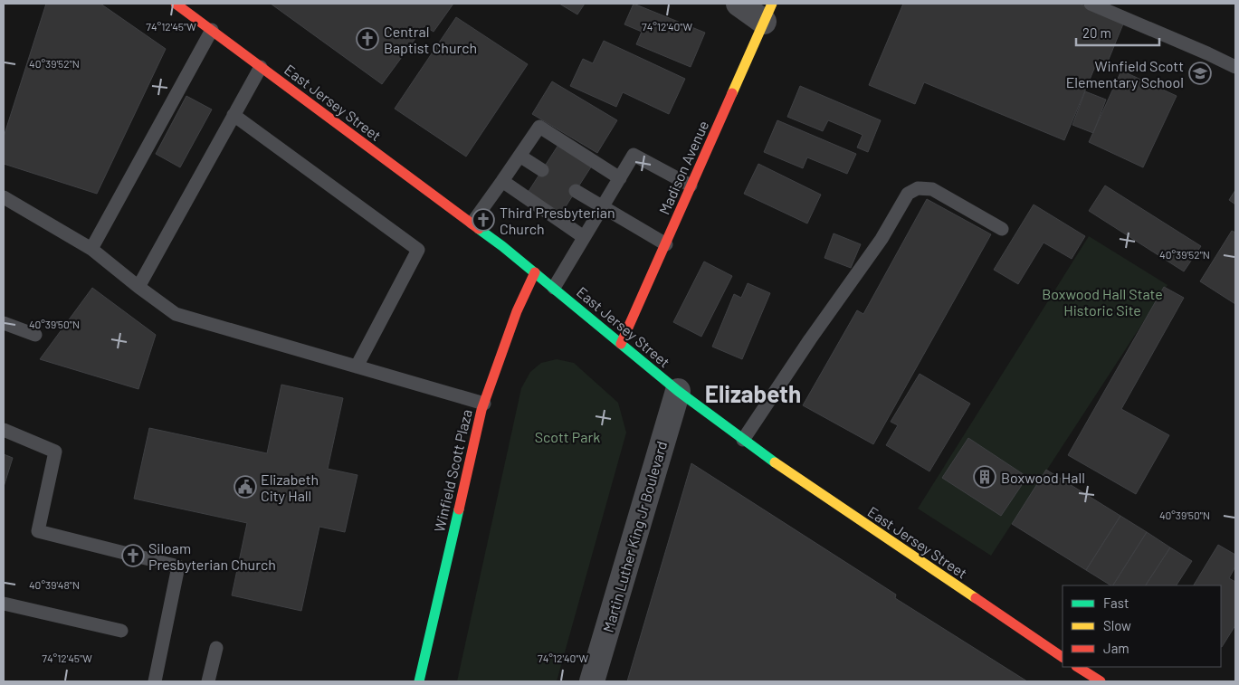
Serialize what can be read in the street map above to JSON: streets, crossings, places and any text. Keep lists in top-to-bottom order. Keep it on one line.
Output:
{"streets":{"street":["East Jersey Street","Madison Avenue","Winfield Scott Plaza","Martin Luther King Jr Boulevard"]},"crossings":[["East Jersey Street","Madison Avenue"],["East Jersey Street","Winfield Scott Plaza"],["East Jersey Street","Martin Luther King Jr Boulevard"]],"districts":["Elizabeth"],"parks":["Boxwood Hall State Historic Site","Scott Park"],"places":{"church":["Central Baptist Church","Third Presbyterian Church","Siloam Presbyterian Church"],"school or university":["Winfield Scott Elementary School"],"building":["Boxwood Hall"],"public building":["Elizabeth City Hall"]},"legend":["Fast","Slow","Jam"],"scale_bar":"20 m","coordinates":["74°12'45\"W","74°12'40\"W","40°39'52\"N","40°39'50\"N","40°39'48\"N"]}
